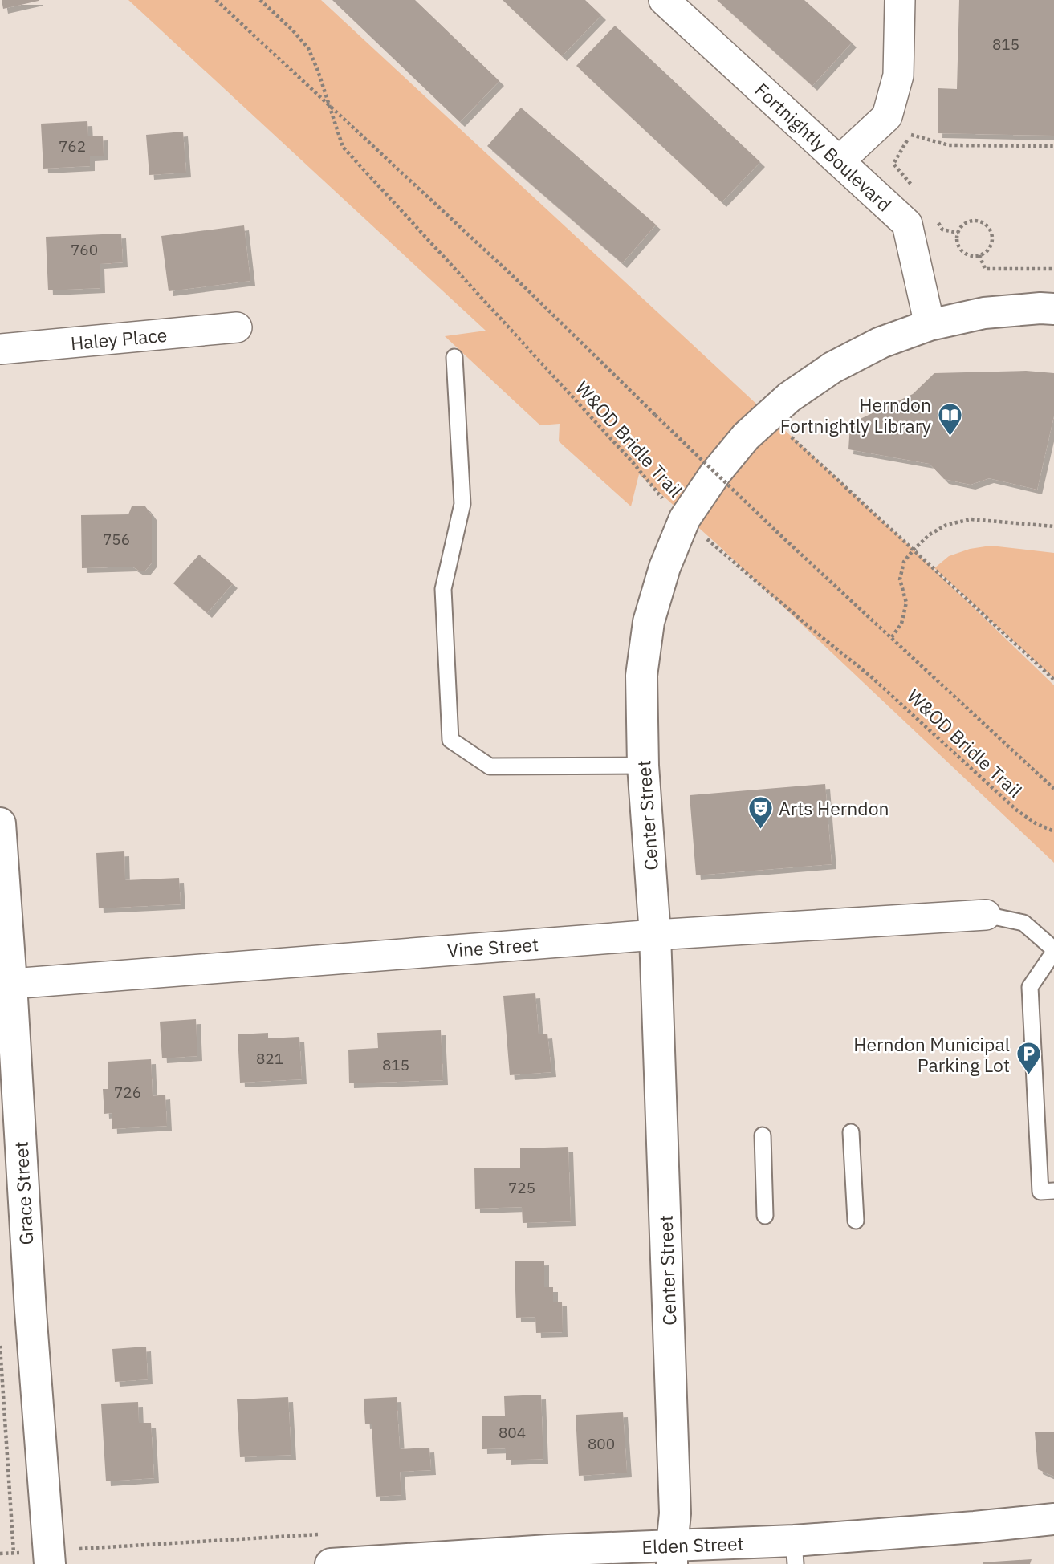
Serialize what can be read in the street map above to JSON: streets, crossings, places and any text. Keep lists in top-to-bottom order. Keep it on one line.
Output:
{"streets":{"street":["Fortnightly Boulevard","Haley Place","Center Street","Vine Street","Grace Street","Elden Street"],"path":["W&OD Bridle Trail"]},"crossings":[["Fortnightly Boulevard","Center Street"],["W&OD Bridle Trail","Center Street"],["Center Street","Vine Street"],["Center Street","Elden Street"],["Vine Street","Grace Street"]],"places":{"library":["Herndon Fortnightly Library"],"theatre":["Arts Herndon"],"parking":["Herndon Municipal Parking Lot"]},"house_numbers":["815","762","760","756","821","815","726","725","804","800"]}
